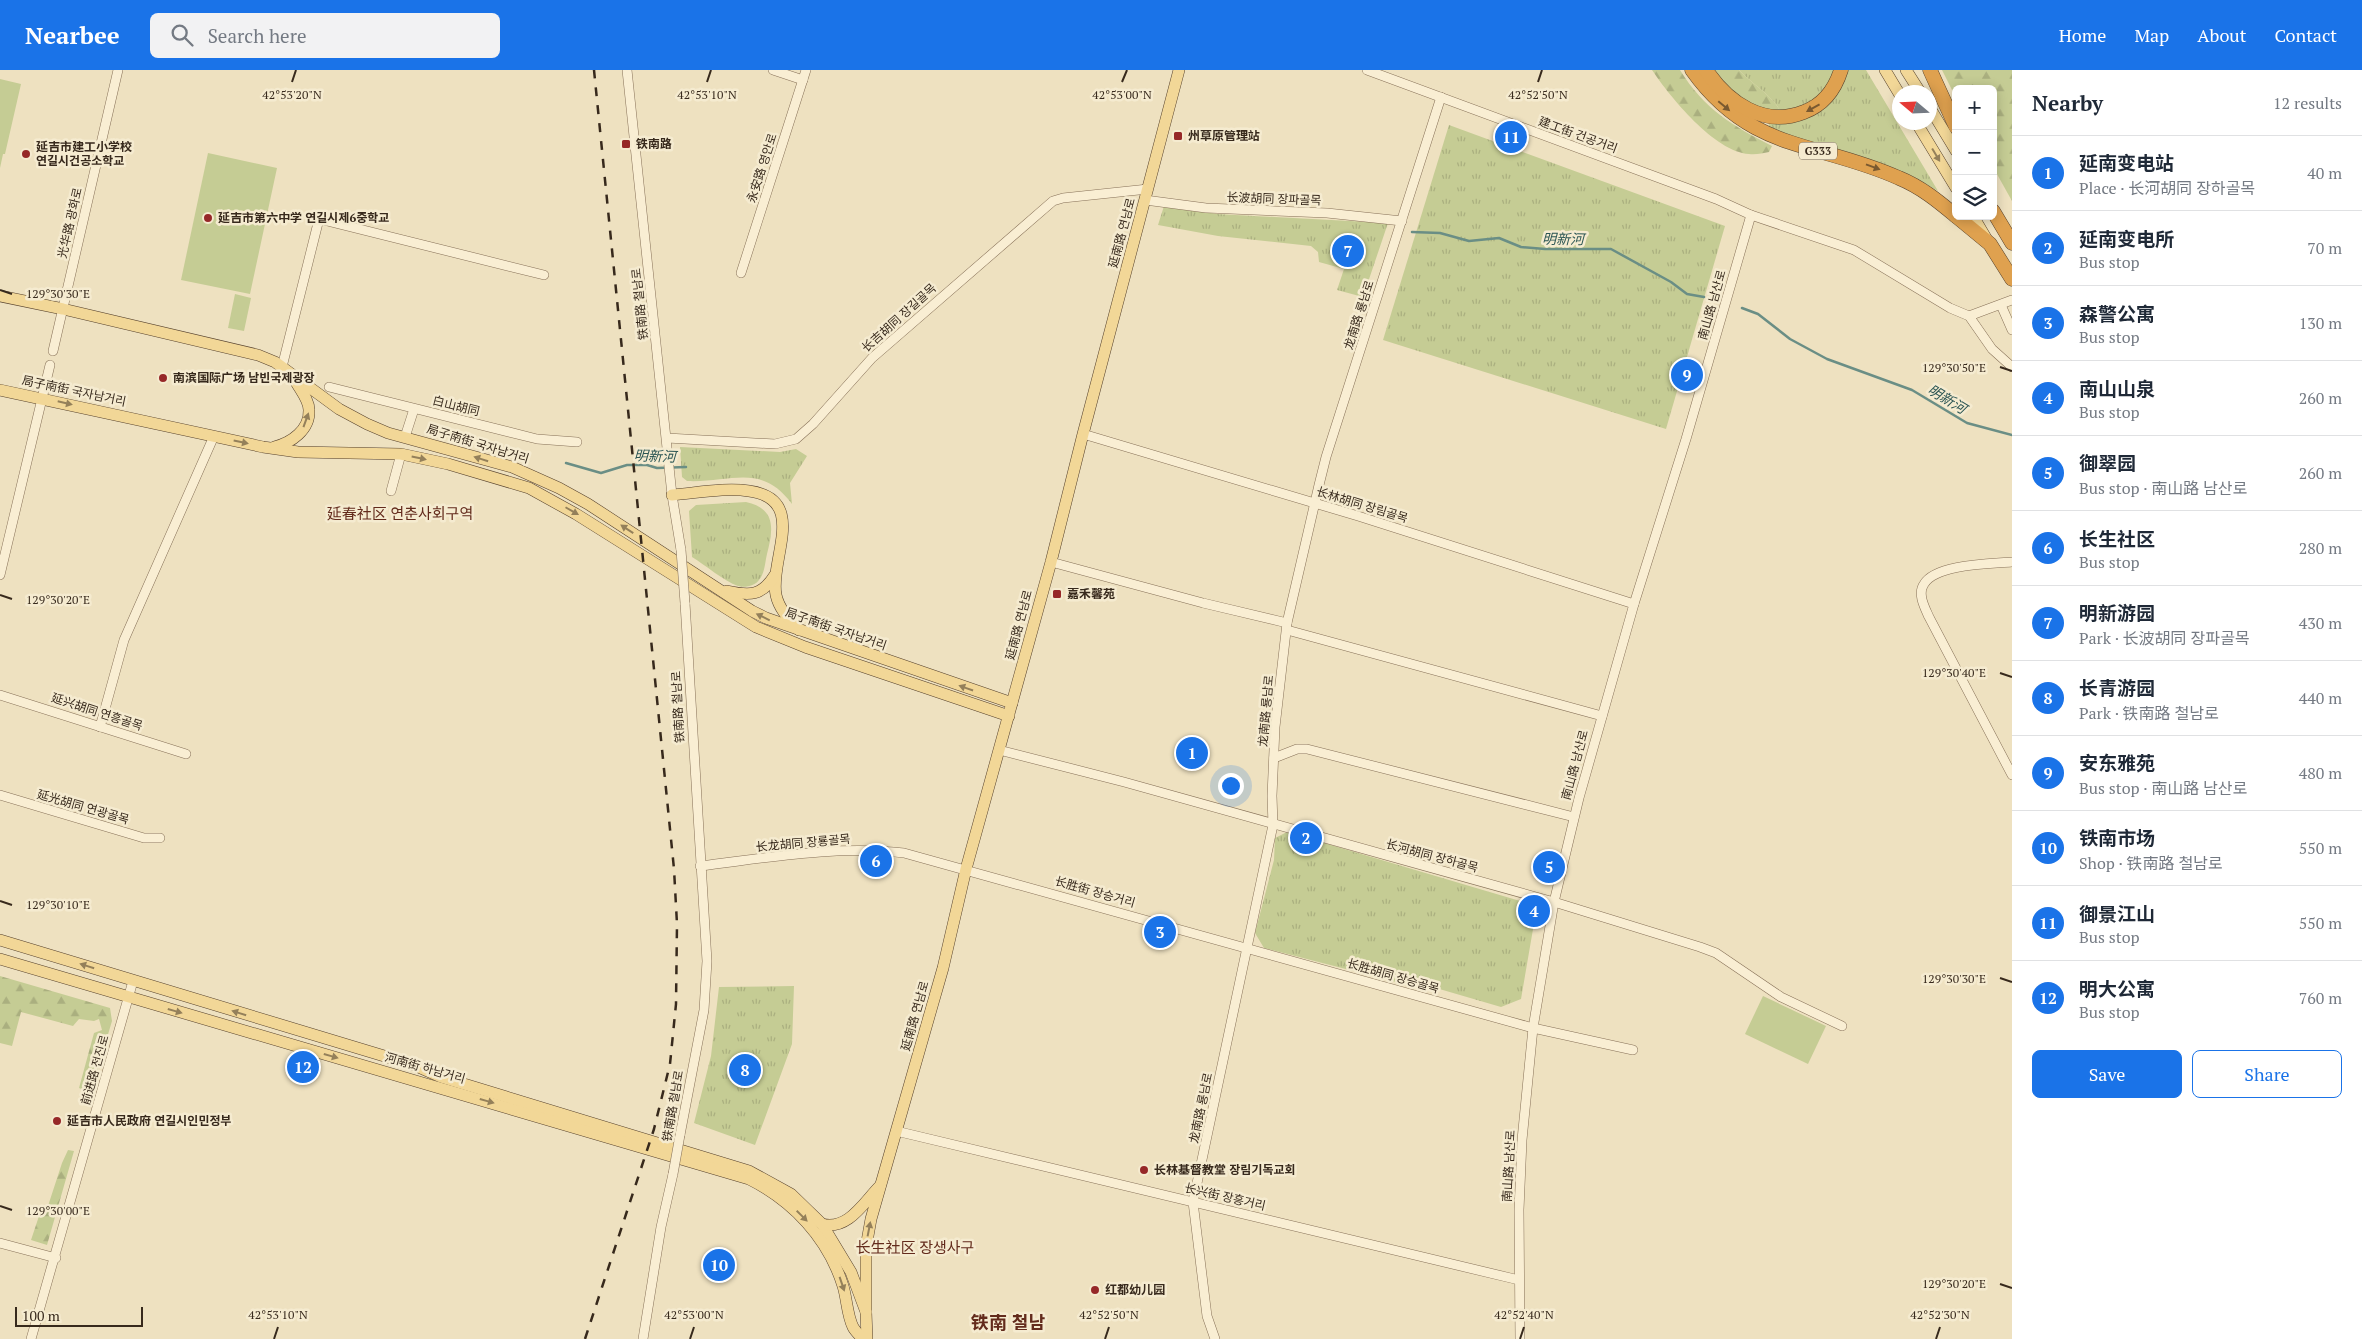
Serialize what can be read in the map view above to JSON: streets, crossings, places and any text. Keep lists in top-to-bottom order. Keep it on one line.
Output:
{"streets":{"highway":["G333"],"main road":["延南路 연남로","局子南街 국자남거리","河南街 하남거리"],"street":["建工街 건공거리","永安路 영안로","长波胡同 장파골목","光华路 광화로","铁南路 철남로","南山路 남산로","龙南路 룡남로","长吉胡同 장길골목","白山胡同","长林胡同 장림골목","延兴胡同 연흥골목","延光胡同 연광골목","长龙胡同 장룡골목","长河胡同 장하골목","长胜街 장승거리","长胜胡同 장승골목","前进路 전진로","长兴街 장흥거리"]},"crossings":[["建工街 건공거리","南山路 남산로"],["建工街 건공거리","龙南路 룡남로"],["长波胡同 장파골목","延南路 연남로"],["长波胡同 장파골목","龙南路 룡남로"],["长波胡同 장파골목","长吉胡同 장길골목"],["光华路 광화로","局子南街 국자남거리"],["延南路 연남로","长吉胡同 장길골목"],["延南路 연남로","局子南街 국자남거리"],["延南路 연남로","长林胡同 장림골목"],["延南路 연남로","长龙胡同 장룡골목"],["延南路 연남로","长河胡同 장하골목"],["延南路 연남로","长胜街 장승거리"],["延南路 연남로","长兴街 장흥거리"],["铁南路 철남로","长吉胡同 장길골목"],["铁南路 철남로","长龙胡同 장룡골목"],["南山路 남산로","长林胡同 장림골목"],["南山路 남산로","长河胡同 장하골목"],["南山路 남산로","长胜胡同 장승골목"],["南山路 남산로","长兴街 장흥거리"],["龙南路 룡남로","长林胡同 장림골목"],["龙南路 룡남로","长河胡同 장하골목"],["龙南路 룡남로","长胜街 장승거리"],["龙南路 룡남로","长胜胡同 장승골목"],["龙南路 룡남로","长兴街 장흥거리"],["长龙胡同 장룡골목","长胜街 장승거리"],["长胜街 장승거리","长胜胡同 장승골목"],["河南街 하남거리","前进路 전진로"]],"districts":["延春社区 연춘사회구역","长生社区 장생사구","铁南 철남"],"water":["明新河"],"places":{"transit":["州草原管理站","铁南路","嘉禾馨苑"],"other":["延吉市建工小学校 연길시건공소학교","延吉市第六中学 연길시제6중학교","南滨国际广场 남빈국제광장","延吉市人民政府 연길시인민정부","长林基督教堂 장림기독교회","红都幼儿园"]},"scale_bar":"100 m","north":"left","page":{"header":"Nearbee","search":"Search here","nav":["Home","Map","About","Contact"],"heading":["Nearby","12 results"],"map_buttons":["+","−"],"pins":["11","7","9","1","2","6","5","4","3","12","8","10"],"list":[{"mark":"1","name":"延南变电站","note":"Place · 长河胡同 장하골목","value":"40 m"},{"mark":"2","name":"延南变电所","note":"Bus stop","value":"70 m"},{"mark":"3","name":"森警公寓","note":"Bus stop","value":"130 m"},{"mark":"4","name":"南山山泉","note":"Bus stop","value":"260 m"},{"mark":"5","name":"御翠园","note":"Bus stop · 南山路 남산로","value":"260 m"},{"mark":"6","name":"长生社区","note":"Bus stop","value":"280 m"},{"mark":"7","name":"明新游园","note":"Park · 长波胡同 장파골목","value":"430 m"},{"mark":"8","name":"长青游园","note":"Park · 铁南路 철남로","value":"440 m"},{"mark":"9","name":"安东雅苑","note":"Bus stop · 南山路 남산로","value":"480 m"},{"mark":"10","name":"铁南市场","note":"Shop · 铁南路 철남로","value":"550 m"},{"mark":"11","name":"御景江山","note":"Bus stop","value":"550 m"},{"mark":"12","name":"明大公寓","note":"Bus stop","value":"760 m"}],"buttons":["Save","Share"],"scale":"100 m"},"coordinates":["42°53'20\"N","42°53'10\"N","42°53'00\"N","42°52'50\"N","129°30'30\"E","129°30'50\"E","129°30'20\"E","129°30'40\"E","129°30'10\"E","129°30'00\"E","42°52'40\"N","42°52'30\"N"]}
